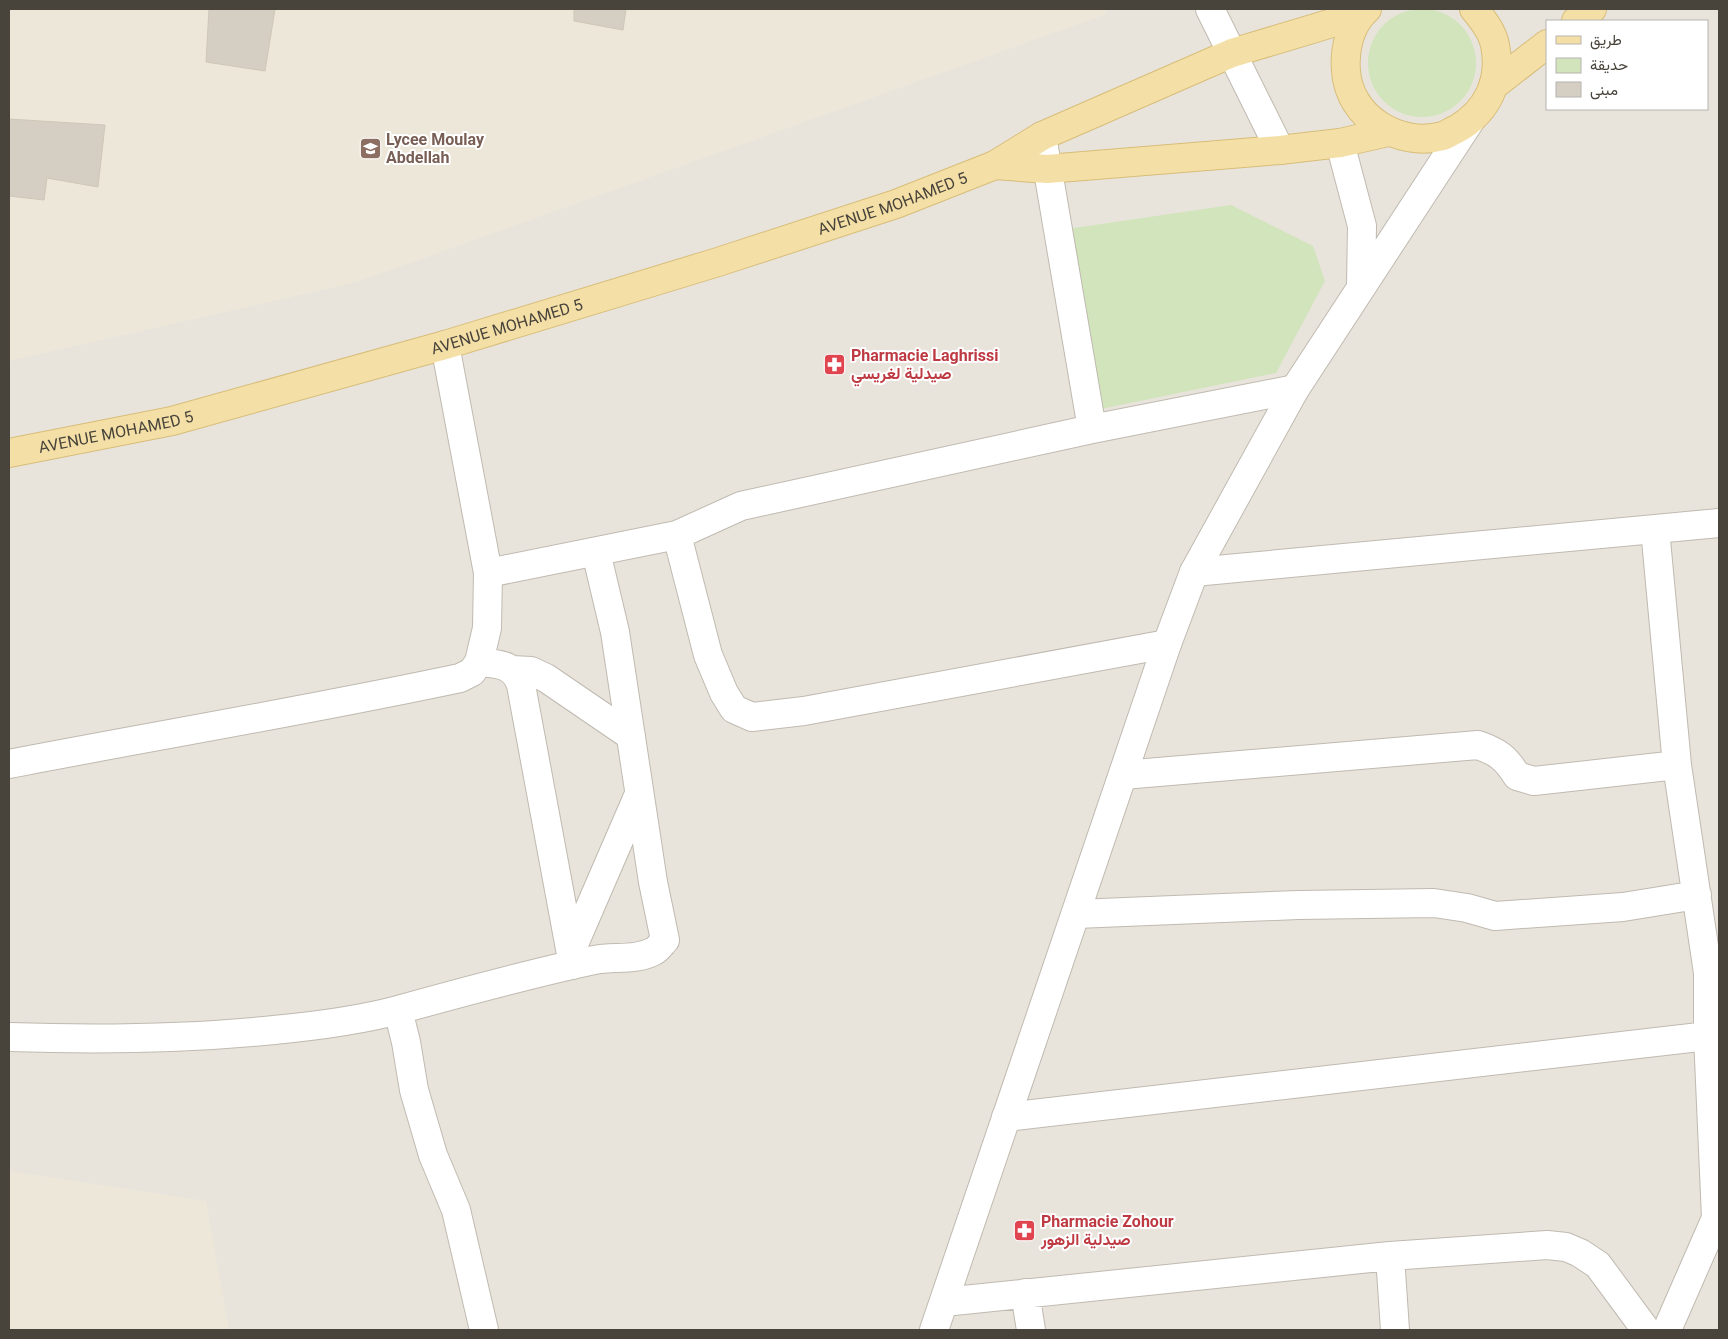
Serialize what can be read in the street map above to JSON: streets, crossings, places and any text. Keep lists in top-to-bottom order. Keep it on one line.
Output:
{"streets":{"main road":["AVENUE MOHAMED 5"]},"places":{"school or university":["Lycee Moulay Abdellah"],"pharmacy":["Pharmacie Laghrissi صيدلية لغريسي","Pharmacie Zohour صيدلية الزهور"]},"legend":["طريق","حديقة","مبنى"]}
